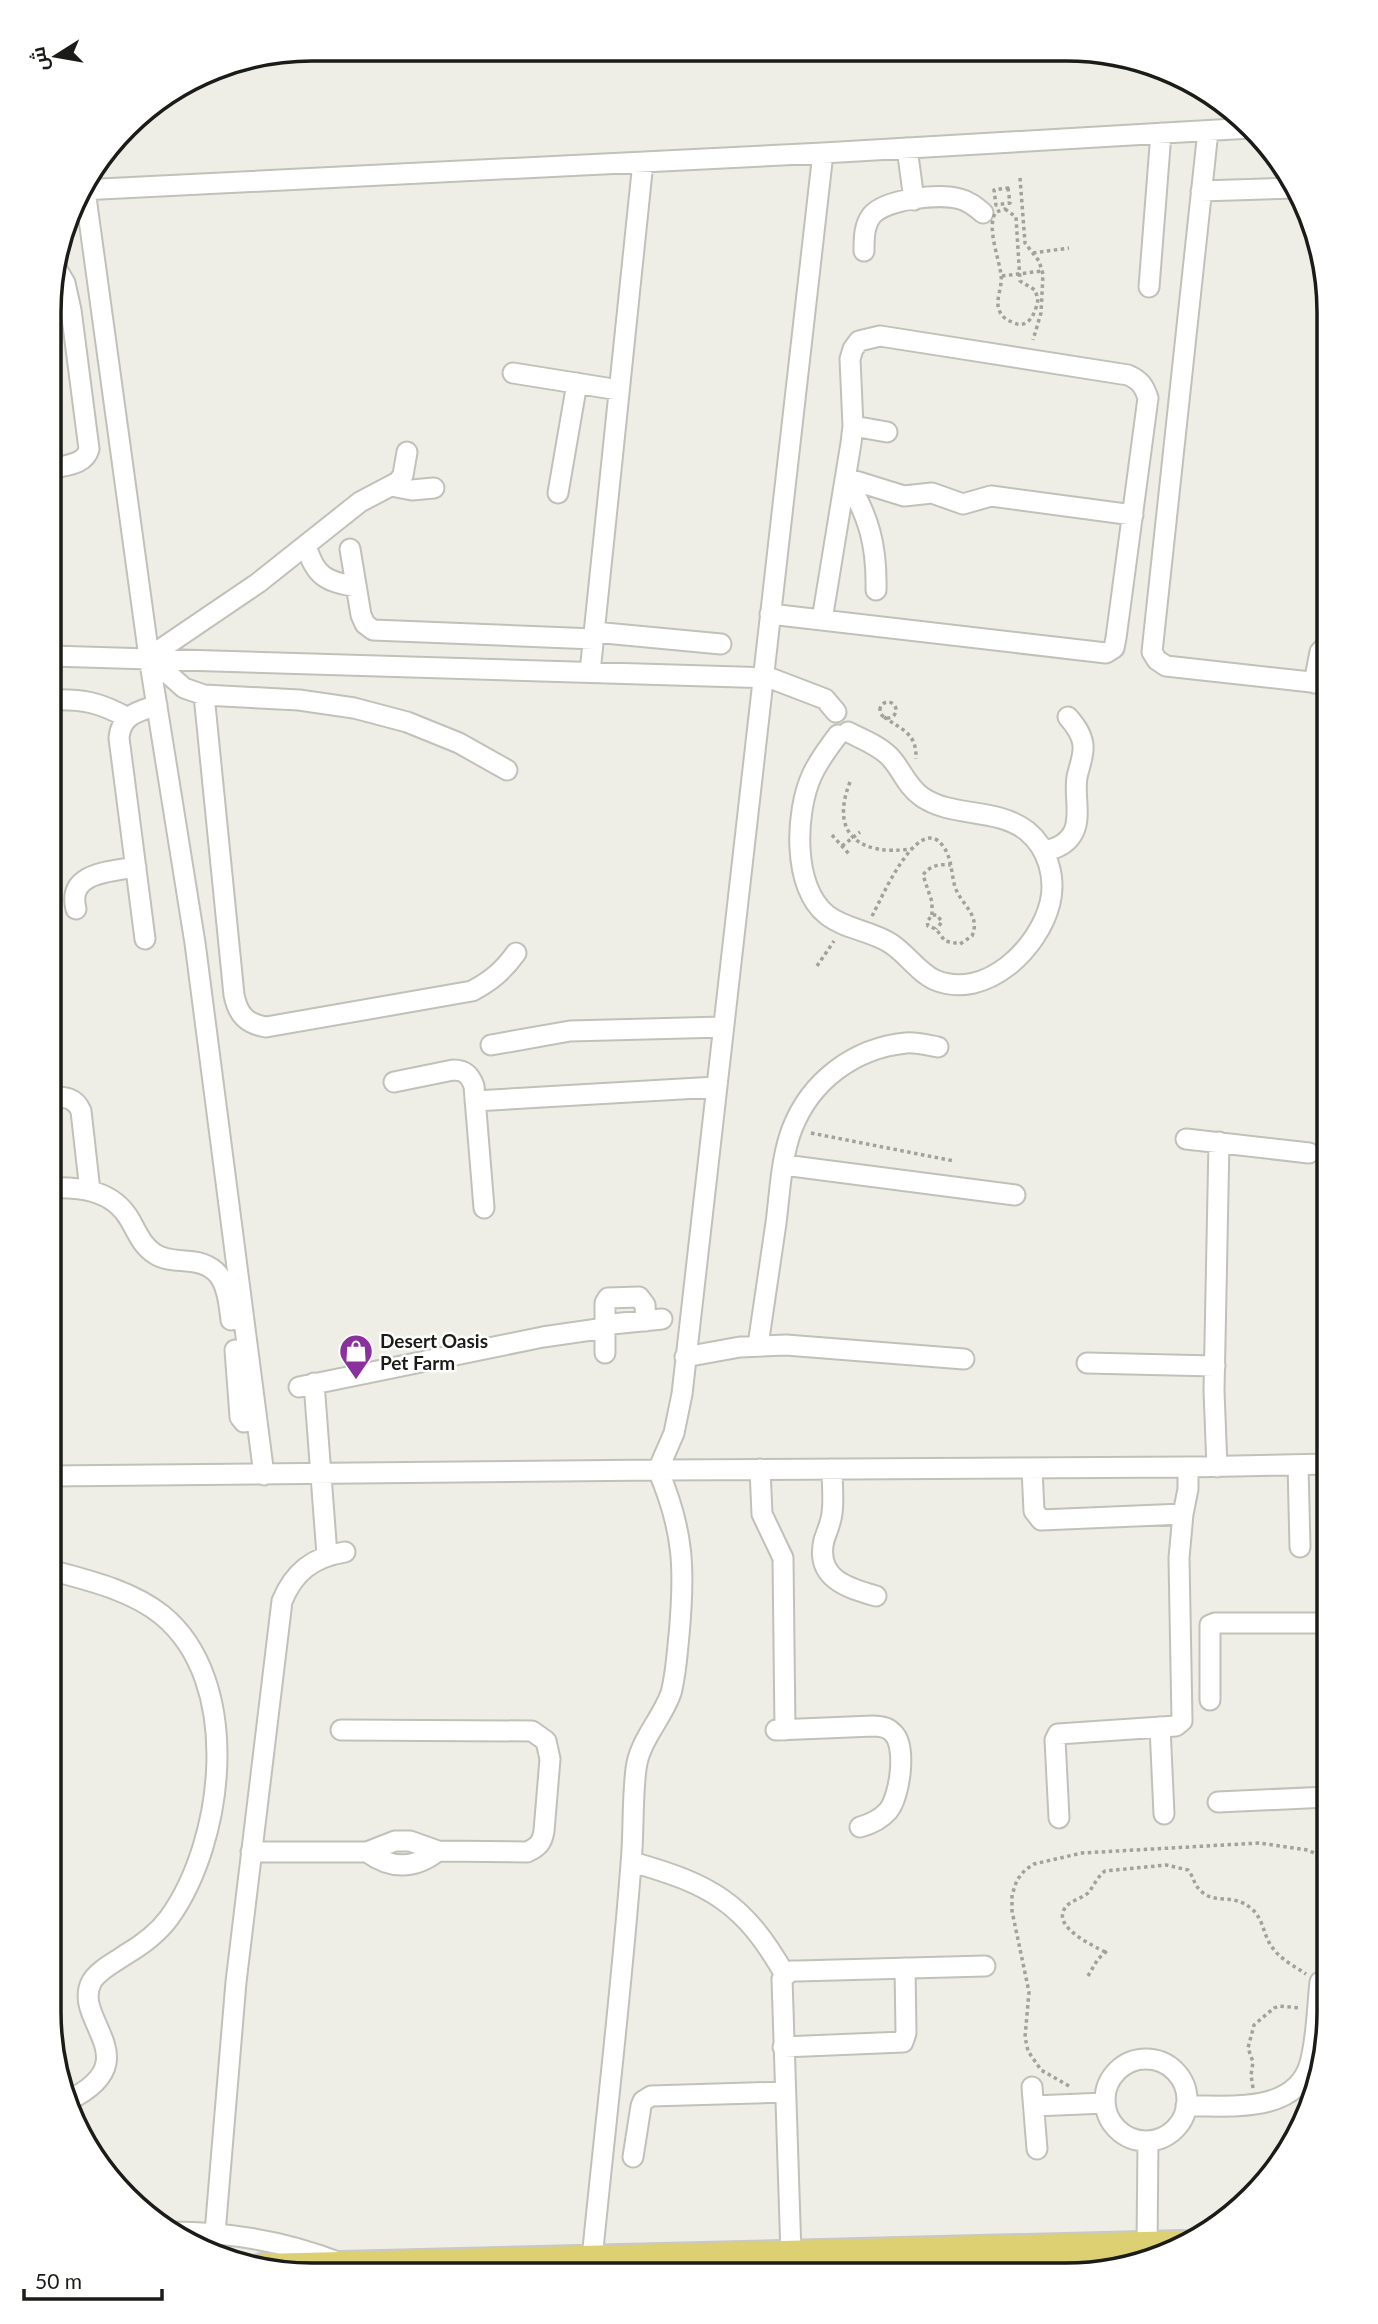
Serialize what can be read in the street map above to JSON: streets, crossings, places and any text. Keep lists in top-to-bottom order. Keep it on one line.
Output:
{"places":{"shop":["Desert Oasis Pet Farm"]},"scale_bar":"50 m","north":"left"}
